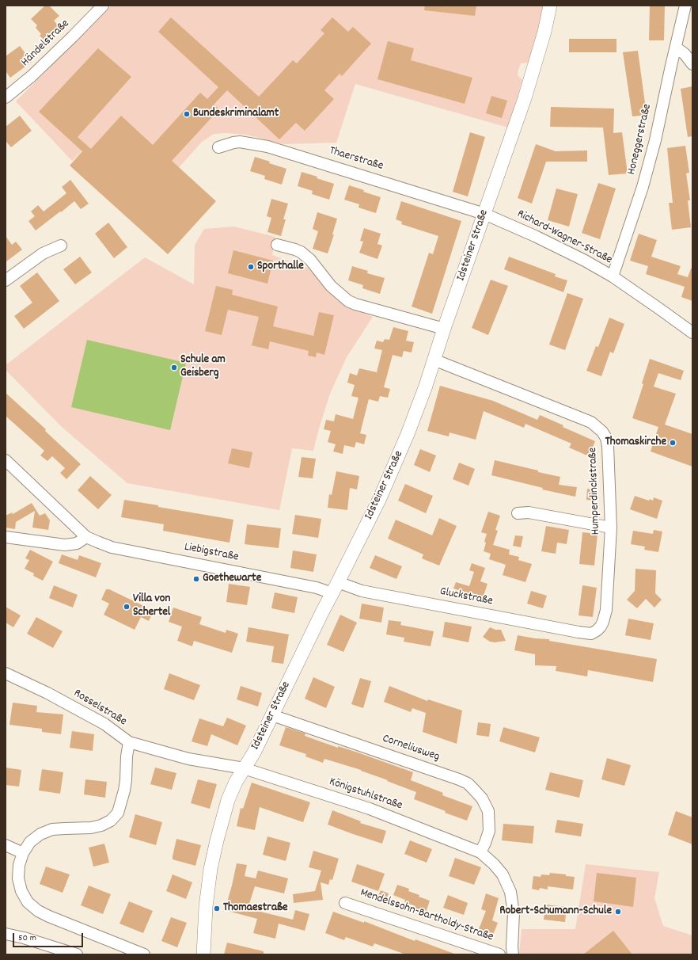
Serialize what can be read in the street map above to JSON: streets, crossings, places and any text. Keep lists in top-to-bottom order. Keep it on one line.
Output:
{"streets":{"street":["Händelstraße","Honeggerstraße","Thaerstraße","Richard-Wagner-Straße","Idsteiner Straße","Humperdinckstraße","Liebigstraße","Gluckstraße","Rosselstraße","Corneliusweg","Königstuhlstraße","Mendelssohn-Bartholdy-Straße"]},"crossings":[["Honeggerstraße","Richard-Wagner-Straße"],["Thaerstraße","Richard-Wagner-Straße"],["Thaerstraße","Idsteiner Straße"],["Richard-Wagner-Straße","Idsteiner Straße"],["Idsteiner Straße","Humperdinckstraße"],["Idsteiner Straße","Liebigstraße"],["Idsteiner Straße","Gluckstraße"],["Idsteiner Straße","Corneliusweg"],["Idsteiner Straße","Königstuhlstraße"],["Humperdinckstraße","Gluckstraße"],["Liebigstraße","Gluckstraße"],["Rosselstraße","Königstuhlstraße"],["Corneliusweg","Königstuhlstraße"]],"places":["Bundeskriminalamt","Sporthalle","Schule am Geisberg","Thomaskirche","Goethewarte","Villa von Schertel","Thomaestraße","Robert-Schumann-Schule"],"scale_bar":"50 m"}
